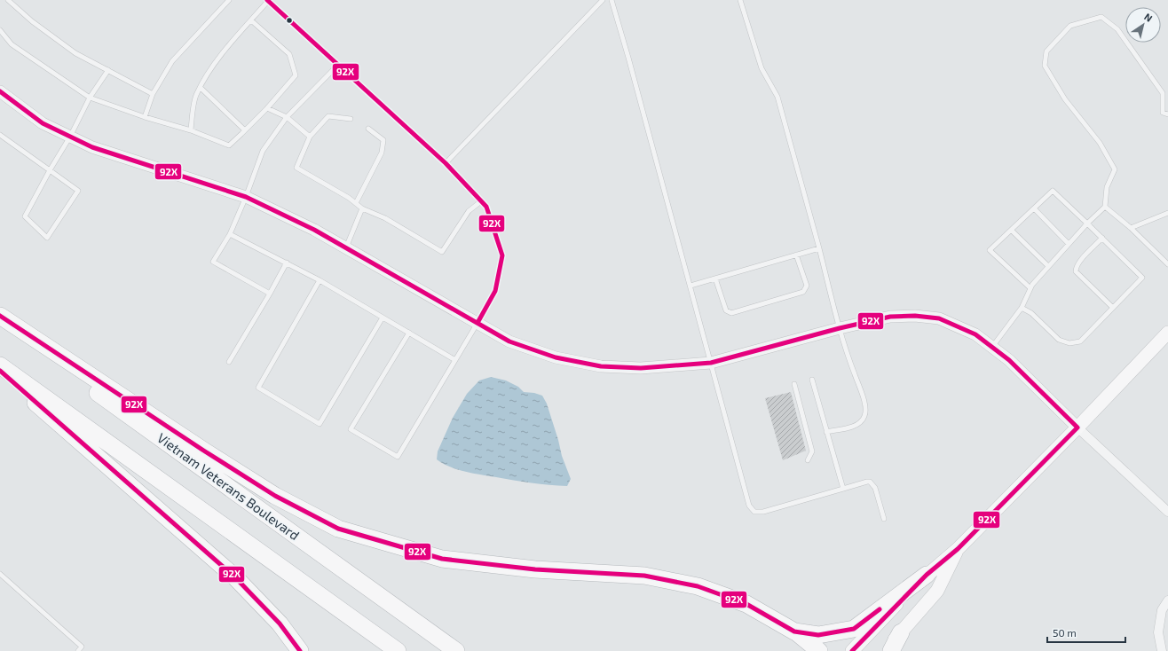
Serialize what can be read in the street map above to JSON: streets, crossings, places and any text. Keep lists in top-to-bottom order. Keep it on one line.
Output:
{"streets":{"highway":["Vietnam Veterans Boulevard"]},"lines":["transit line 92X"],"scale_bar":"50 m","north":"top right"}
